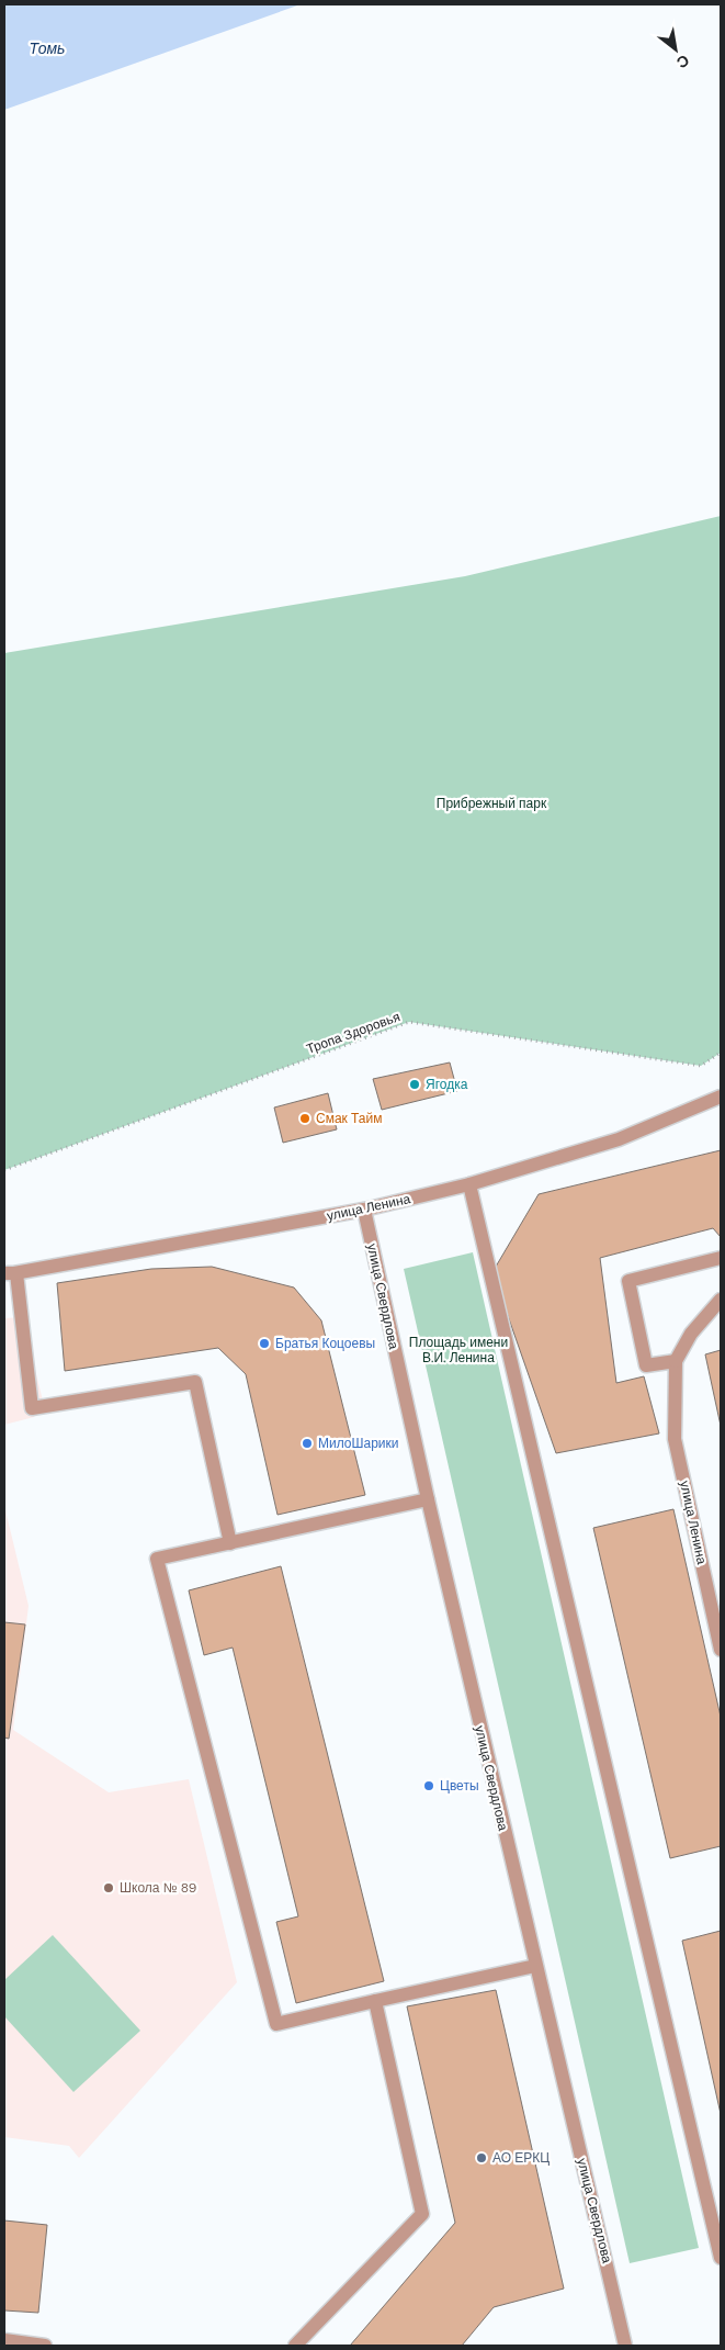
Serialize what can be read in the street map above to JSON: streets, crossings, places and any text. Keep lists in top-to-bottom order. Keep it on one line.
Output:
{"streets":{"street":["улица Ленина","улица Свердлова"],"path":["Тропа Здоровья"]},"crossings":[["улица Ленина","улица Свердлова"]],"water":["Томь"],"parks":["Прибрежный парк","Площадь имени В.И. Ленина"],"places":["Ягодка","Смак Тайм","Братья Коцоевы","МилоШарики","Цветы","Школа № 89","АО ЕРКЦ"],"north":"bottom right"}
